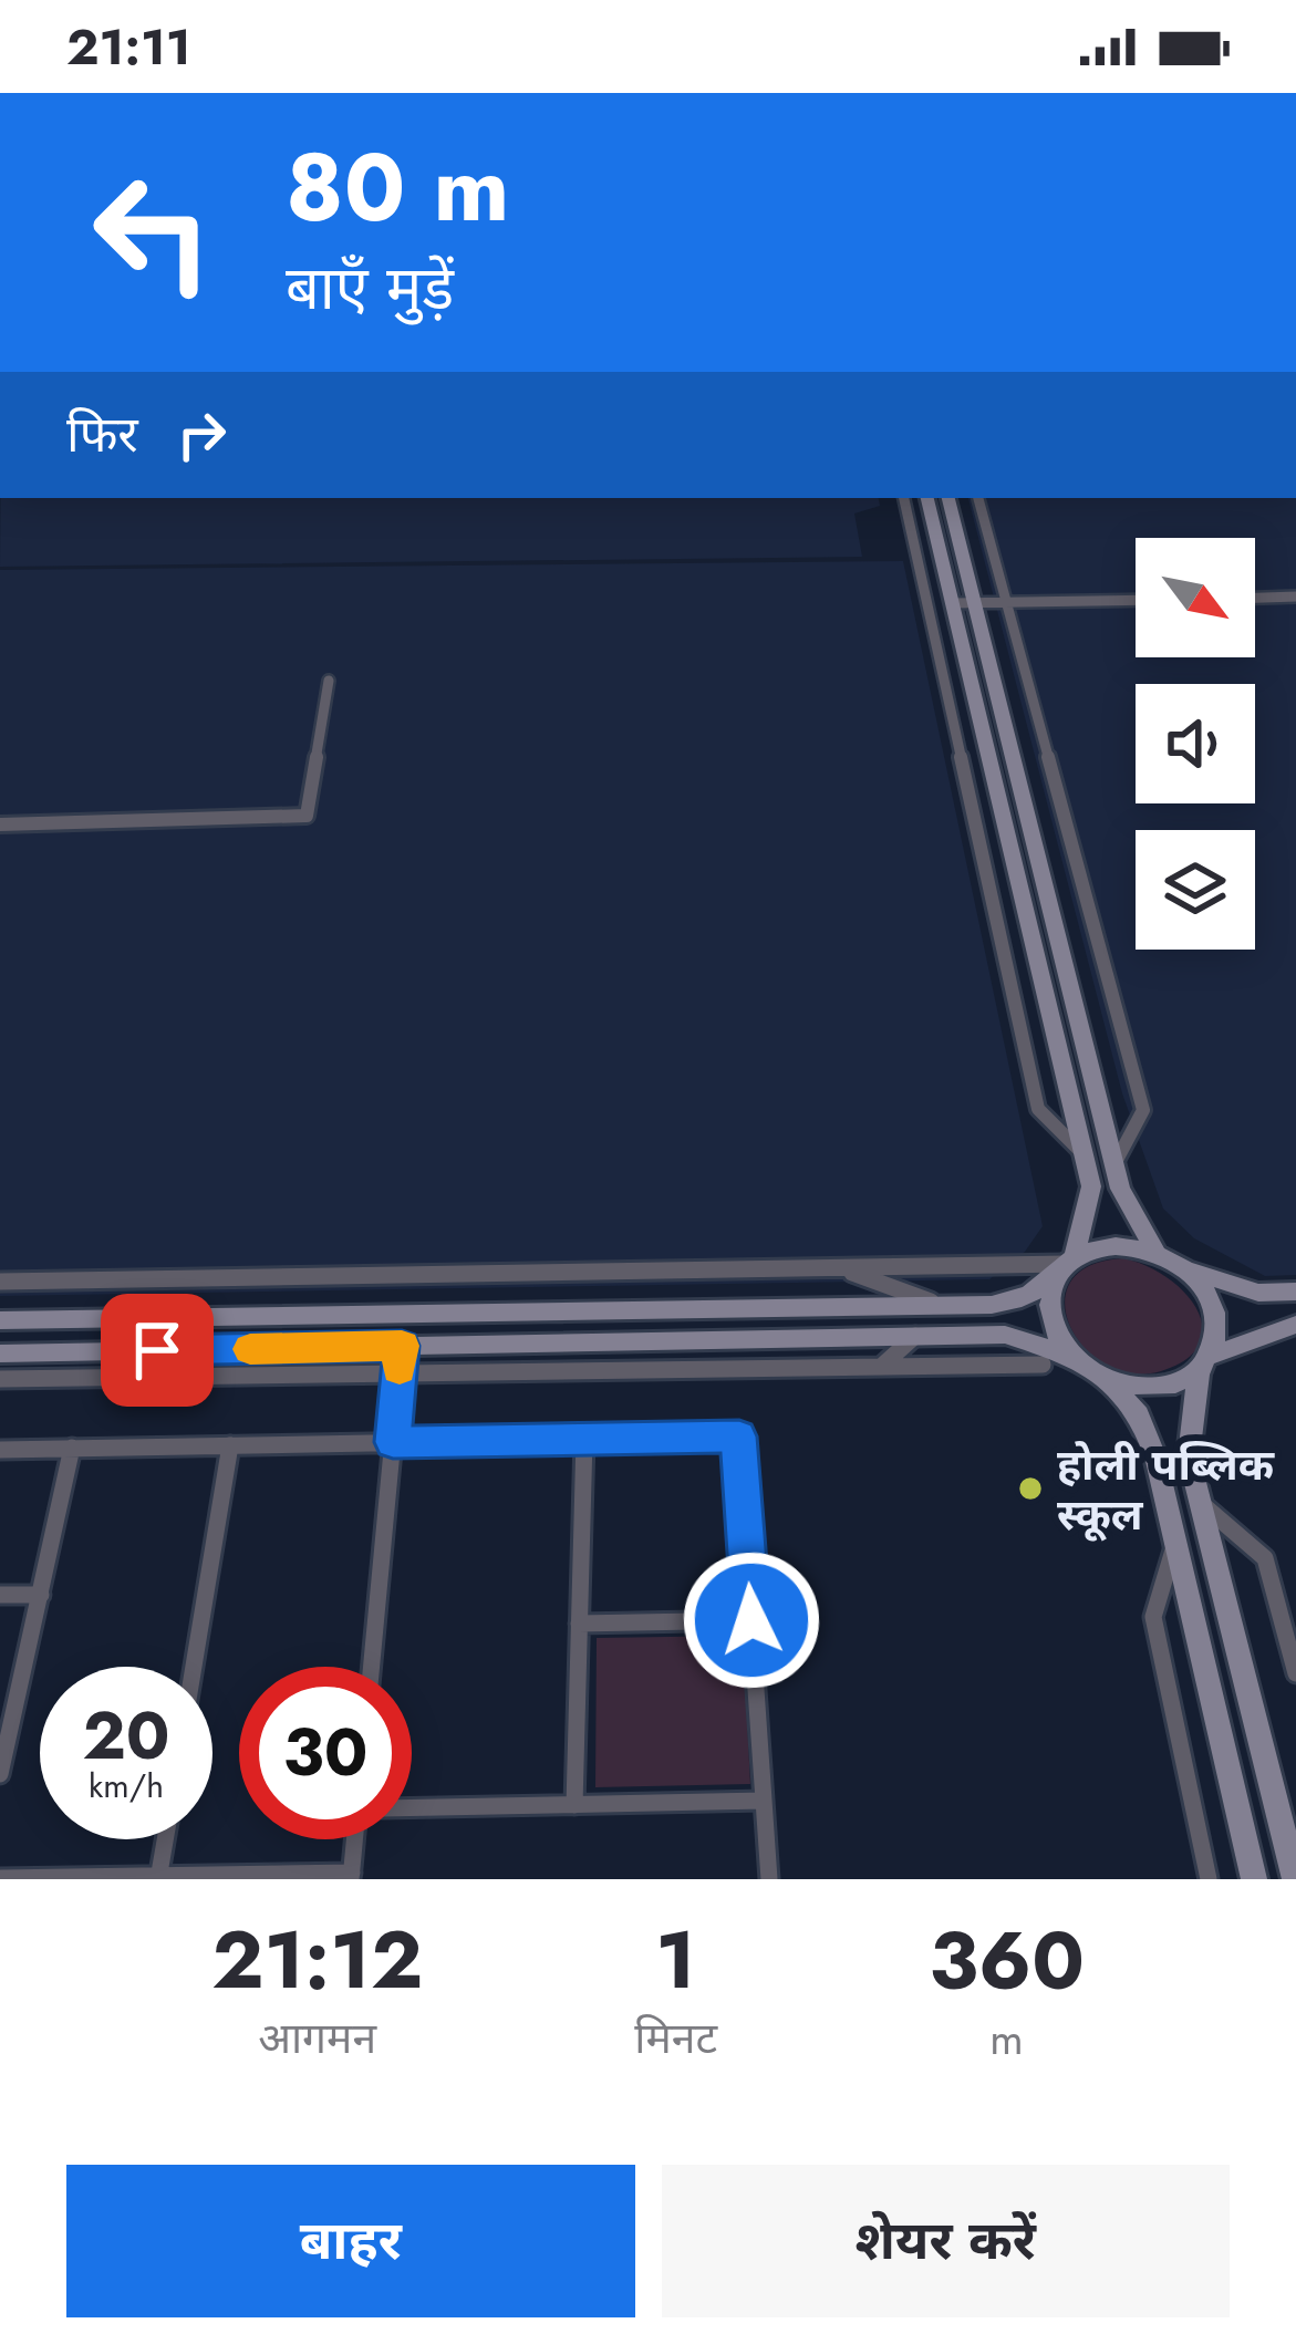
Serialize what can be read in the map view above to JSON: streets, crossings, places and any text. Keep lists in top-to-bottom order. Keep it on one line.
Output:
{"places":["होली पब्लिक स्कूल"],"north":"bottom right","page":{"status":"21:11","turn":["80 m","बाएँ मुड़ें"],"then":"फिर","speed":"20 km/h","limit":"30","eta":["21:12","आगमन","1","मिनट","360","m"],"buttons":["बाहर","शेयर करें"]}}
